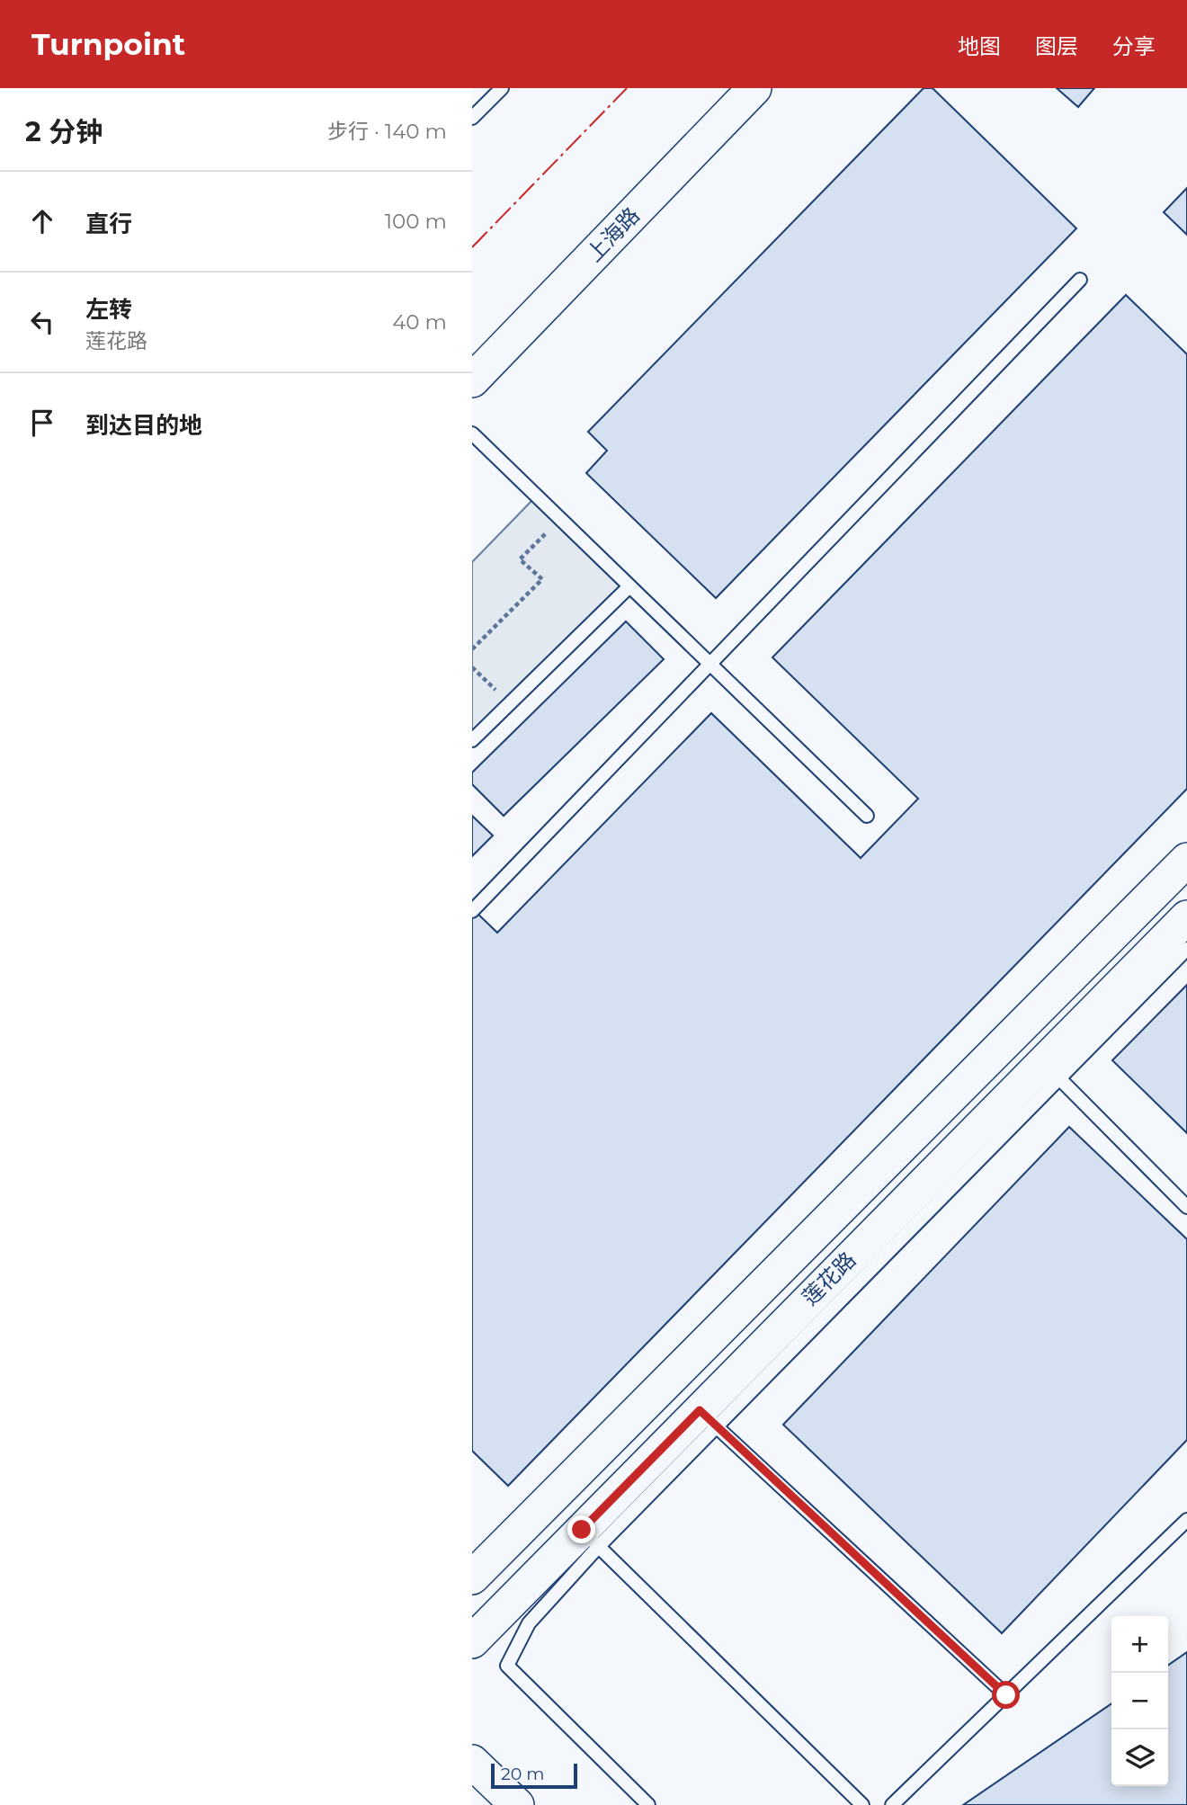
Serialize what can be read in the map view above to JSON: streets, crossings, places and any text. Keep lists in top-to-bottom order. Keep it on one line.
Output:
{"streets":{"street":["上海路","莲花路"]},"scale_bar":"20 m","page":{"header":"Turnpoint","nav":["地图","图层","分享"],"heading":["2 分钟","步行 · 140 m"],"list":[["直行","100 m"],["左转","莲花路","40 m"],"到达目的地"],"map_buttons":["+","−"],"scale":"20 m"}}
